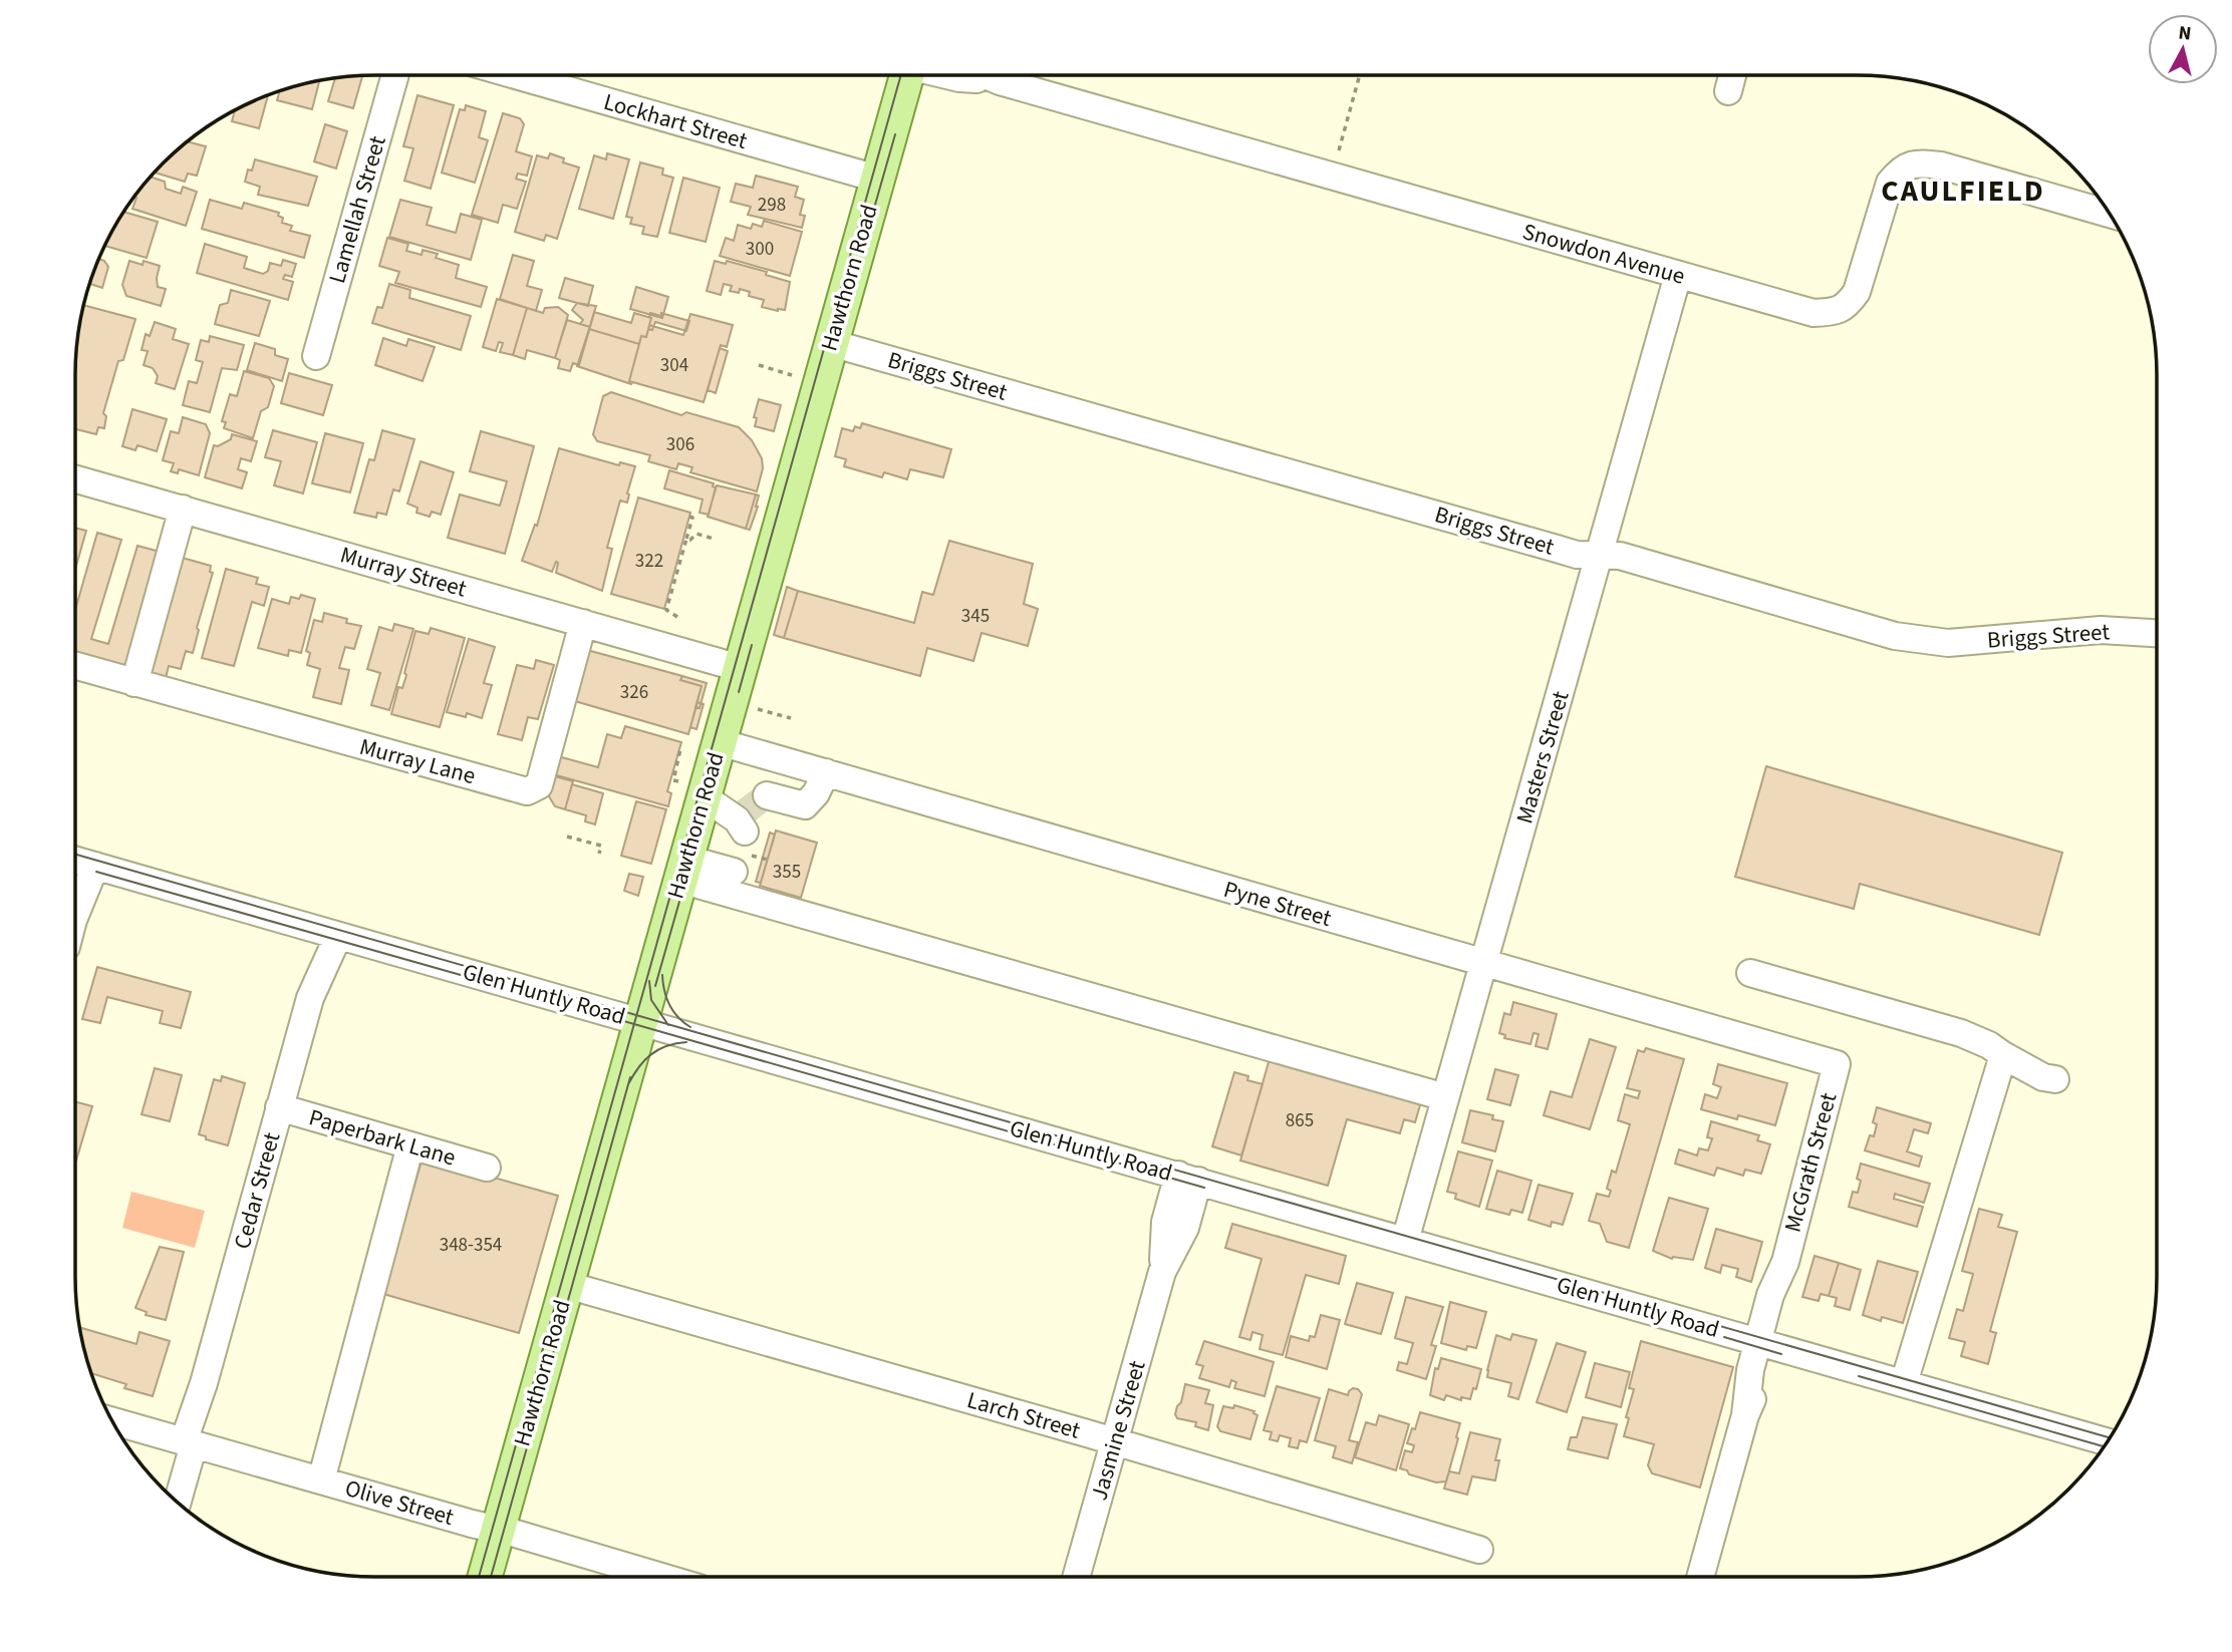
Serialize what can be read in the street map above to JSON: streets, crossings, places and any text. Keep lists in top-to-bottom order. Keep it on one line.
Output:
{"streets":{"main road":["Hawthorn Road"],"street":["Lockhart Street","Lamellah Street","Snowdon Avenue","Briggs Street","Murray Street","Masters Street","Murray Lane","Pyne Street","Glen Huntly Road","Paperbark Lane","McGrath Street","Cedar Street","Larch Street","Jasmine Street","Olive Street"]},"crossings":[["Lockhart Street","Hawthorn Road"],["Snowdon Avenue","Masters Street"],["Hawthorn Road","Briggs Street"],["Hawthorn Road","Murray Street"],["Hawthorn Road","Pyne Street"],["Hawthorn Road","Glen Huntly Road"],["Hawthorn Road","Larch Street"],["Hawthorn Road","Olive Street"],["Briggs Street","Masters Street"],["Murray Street","Murray Lane"],["Masters Street","Pyne Street"],["Masters Street","Glen Huntly Road"],["Pyne Street","McGrath Street"],["Glen Huntly Road","McGrath Street"],["Glen Huntly Road","Cedar Street"],["Glen Huntly Road","Jasmine Street"],["Paperbark Lane","Cedar Street"],["Cedar Street","Olive Street"],["Larch Street","Jasmine Street"]],"districts":["CAULFIELD"],"house_numbers":["298","300","304","306","322","345","326","355","865","348-354"],"north":"top"}
